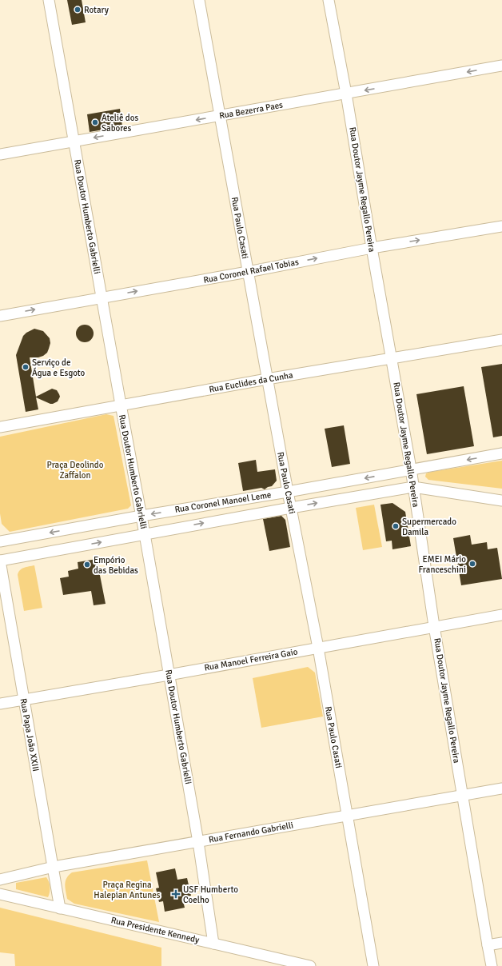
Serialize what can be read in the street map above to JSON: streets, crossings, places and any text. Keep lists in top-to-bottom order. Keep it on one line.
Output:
{"streets":{"street":["Rua Bezerra Paes","Rua Doutor Jayme Regallo Pereira","Rua Doutor Humberto Gabrielli","Rua Paulo Casati","Rua Coronel Rafael Tobias","Rua Euclides da Cunha","Rua Coronel Manoel Leme","Rua Manoel Ferreira Gaio","Rua Papa João XXIII","Rua Fernando Gabrielli","Rua Presidente Kennedy"]},"crossings":[["Rua Bezerra Paes","Rua Doutor Jayme Regallo Pereira"],["Rua Bezerra Paes","Rua Doutor Humberto Gabrielli"],["Rua Bezerra Paes","Rua Paulo Casati"],["Rua Doutor Jayme Regallo Pereira","Rua Coronel Rafael Tobias"],["Rua Doutor Jayme Regallo Pereira","Rua Euclides da Cunha"],["Rua Doutor Jayme Regallo Pereira","Rua Coronel Manoel Leme"],["Rua Doutor Jayme Regallo Pereira","Rua Manoel Ferreira Gaio"],["Rua Doutor Jayme Regallo Pereira","Rua Fernando Gabrielli"],["Rua Doutor Humberto Gabrielli","Rua Coronel Rafael Tobias"],["Rua Doutor Humberto Gabrielli","Rua Euclides da Cunha"],["Rua Doutor Humberto Gabrielli","Rua Coronel Manoel Leme"],["Rua Doutor Humberto Gabrielli","Rua Manoel Ferreira Gaio"],["Rua Doutor Humberto Gabrielli","Rua Fernando Gabrielli"],["Rua Doutor Humberto Gabrielli","Rua Presidente Kennedy"],["Rua Paulo Casati","Rua Coronel Rafael Tobias"],["Rua Paulo Casati","Rua Euclides da Cunha"],["Rua Paulo Casati","Rua Coronel Manoel Leme"],["Rua Paulo Casati","Rua Manoel Ferreira Gaio"],["Rua Paulo Casati","Rua Fernando Gabrielli"],["Rua Coronel Manoel Leme","Rua Papa João XXIII"],["Rua Manoel Ferreira Gaio","Rua Papa João XXIII"],["Rua Papa João XXIII","Rua Fernando Gabrielli"],["Rua Papa João XXIII","Rua Presidente Kennedy"]],"one_way":["Rua Bezerra Paes","Rua Coronel Rafael Tobias"],"parks":["Praça Deolindo Zaffalon","Praça Regina Halepian Antunes"],"places":{"other":["Rotary","Ateliê dos Sabores","Serviço de Água e Esgoto","Supermercado Damila","EMEI Mário Franceschini","Empório das Bebidas"],"health":["USF Humberto Coelho"]}}
